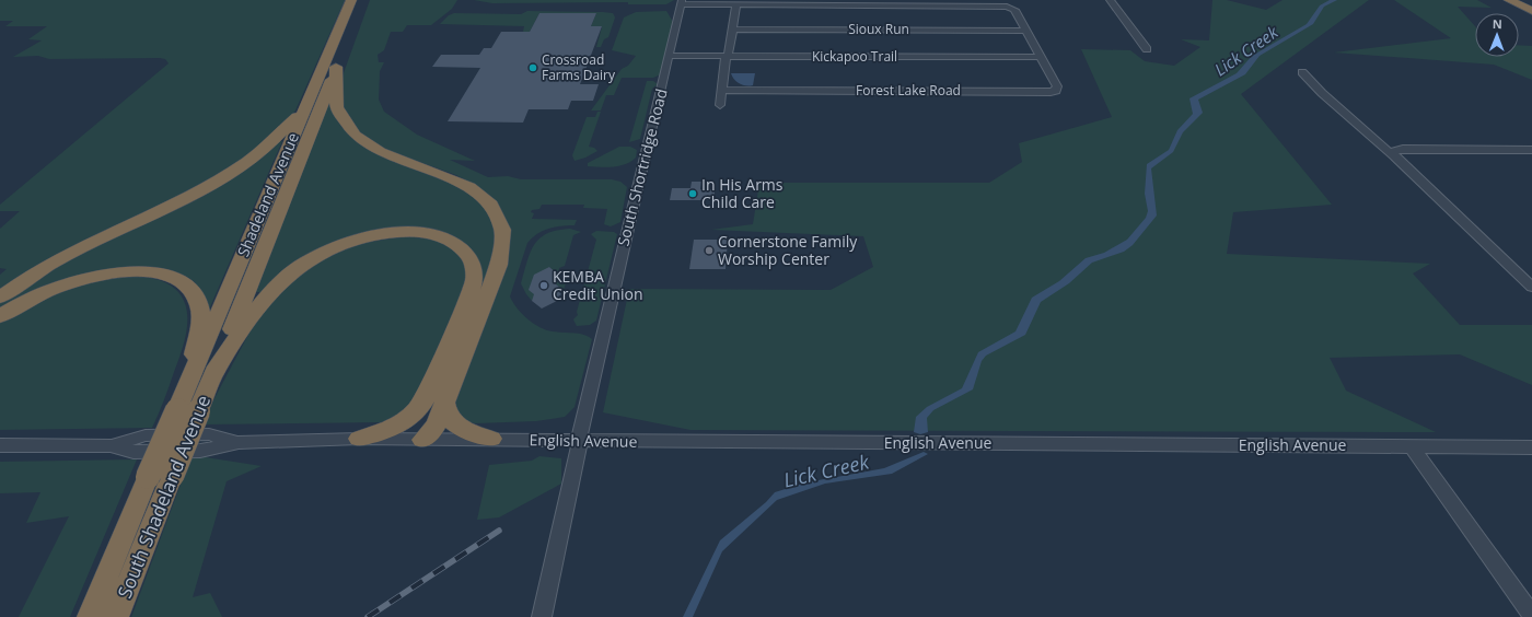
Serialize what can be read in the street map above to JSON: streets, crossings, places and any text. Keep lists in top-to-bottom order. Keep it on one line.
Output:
{"streets":{"highway":["Shadeland Avenue","South Shadeland Avenue"],"street":["Sioux Run","Kickapoo Trail","Forest Lake Road","South Shortridge Road","English Avenue"]},"crossings":[["Kickapoo Trail","Forest Lake Road"],["Kickapoo Trail","South Shortridge Road"],["South Shortridge Road","English Avenue"],["Shadeland Avenue","South Shadeland Avenue"]],"water":["Lick Creek"],"places":["Crossroad Farms Dairy","In His Arms Child Care","Cornerstone Family Worship Center","KEMBA Credit Union"],"north":"top"}
